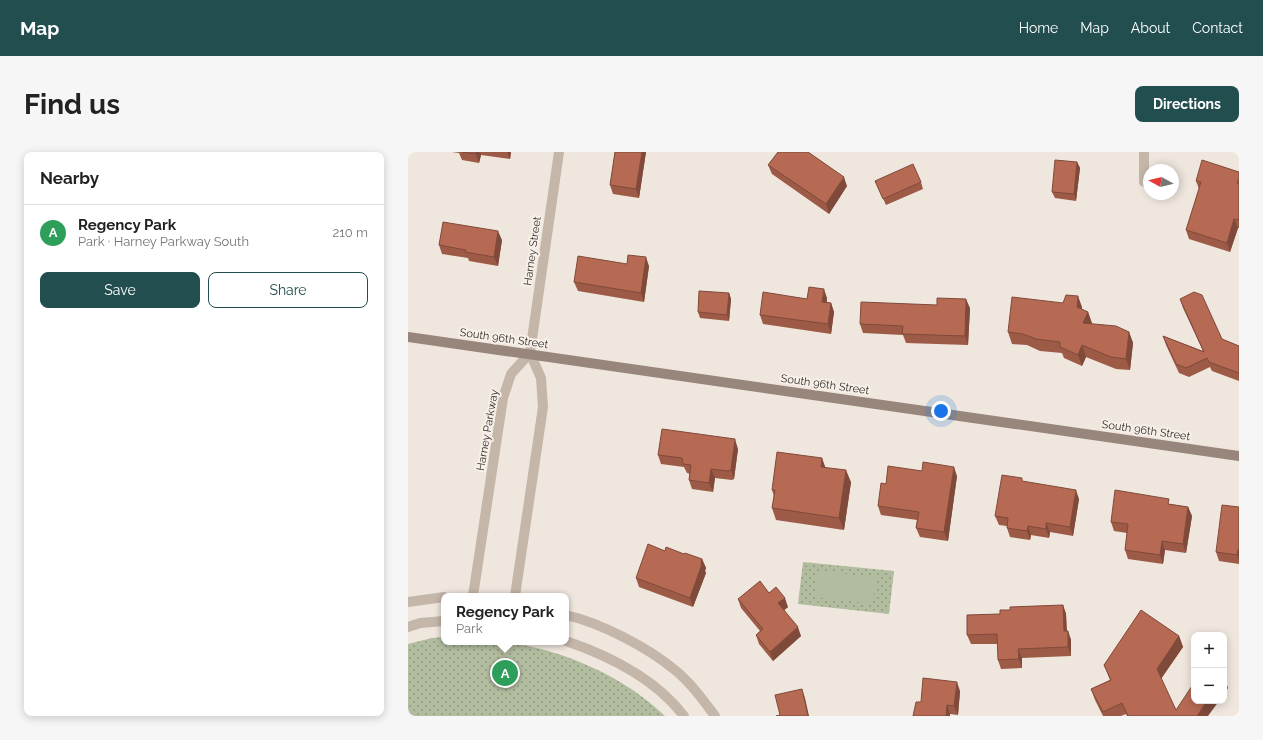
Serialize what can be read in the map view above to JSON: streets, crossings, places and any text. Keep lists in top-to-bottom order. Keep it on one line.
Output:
{"streets":{"street":["Harney Street","South 96th Street","Harney Parkway"]},"crossings":[["Harney Street","South 96th Street"],["Harney Street","Harney Parkway"],["South 96th Street","Harney Parkway"]],"north":"left","page":{"header":"Map","nav":["Home","Map","About","Contact"],"buttons":["Directions",["Save","Share"]],"title":"Find us","heading":"Nearby","list":[{"mark":"A","name":"Regency Park","note":"Park · Harney Parkway South","value":"210 m"}],"popup":["Regency Park","Park"],"map_buttons":["+","−"],"pins":"A"}}
